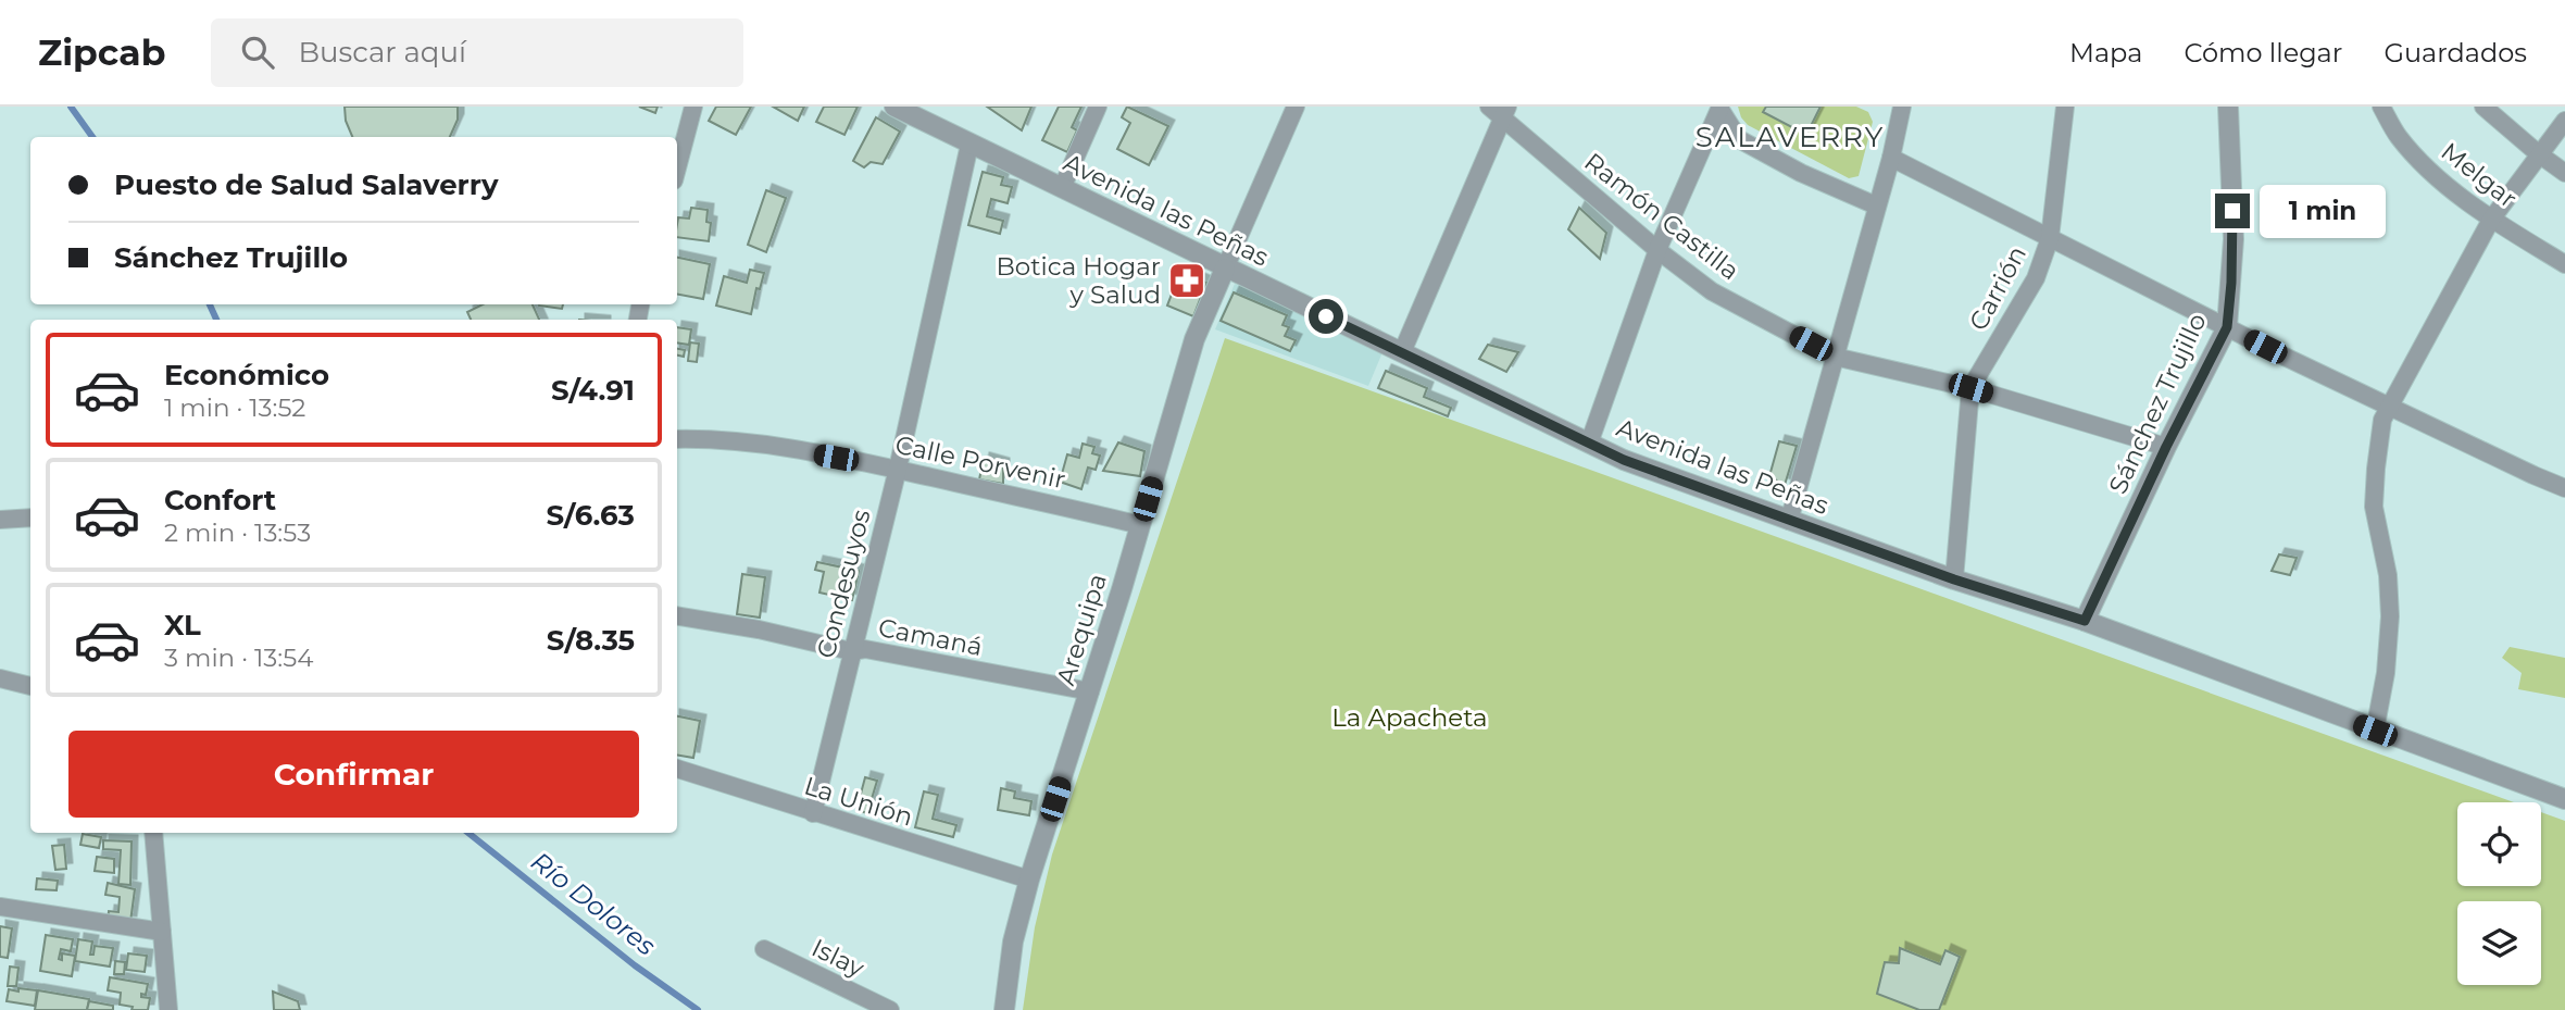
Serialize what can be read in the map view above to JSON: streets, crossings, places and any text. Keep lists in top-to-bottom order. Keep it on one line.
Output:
{"streets":{"street":["Melgar","Avenida las Peñas","Ramón Castilla","Carrión","Sánchez Trujillo","Calle Porvenir","Condesuyos","Arequipa","Camaná","La Unión","Islay"]},"crossings":[["Avenida las Peñas","Carrión"],["Avenida las Peñas","Sánchez Trujillo"],["Avenida las Peñas","Condesuyos"],["Avenida las Peñas","Arequipa"],["Ramón Castilla","Carrión"],["Ramón Castilla","Sánchez Trujillo"],["Calle Porvenir","Condesuyos"],["Calle Porvenir","Arequipa"],["Condesuyos","Camaná"],["Condesuyos","La Unión"],["Arequipa","Camaná"],["Arequipa","La Unión"]],"districts":["SALAVERRY"],"water":["Río Dolores"],"parks":["La Apacheta"],"places":{"pharmacy":["Botica Hogar y Salud"]},"page":{"header":"Zipcab","search":"Buscar aquí","nav":["Mapa","Cómo llegar","Guardados"],"banner":["Puesto de Salud Salaverry","Sánchez Trujillo"],"bubble":"1 min","list":[{"name":"Económico","note":"1 min · 13:52","value":"S/4.91"},{"name":"Confort","note":"2 min · 13:53","value":"S/6.63"},{"name":"XL","note":"3 min · 13:54","value":"S/8.35"}],"buttons":"Confirmar"}}
